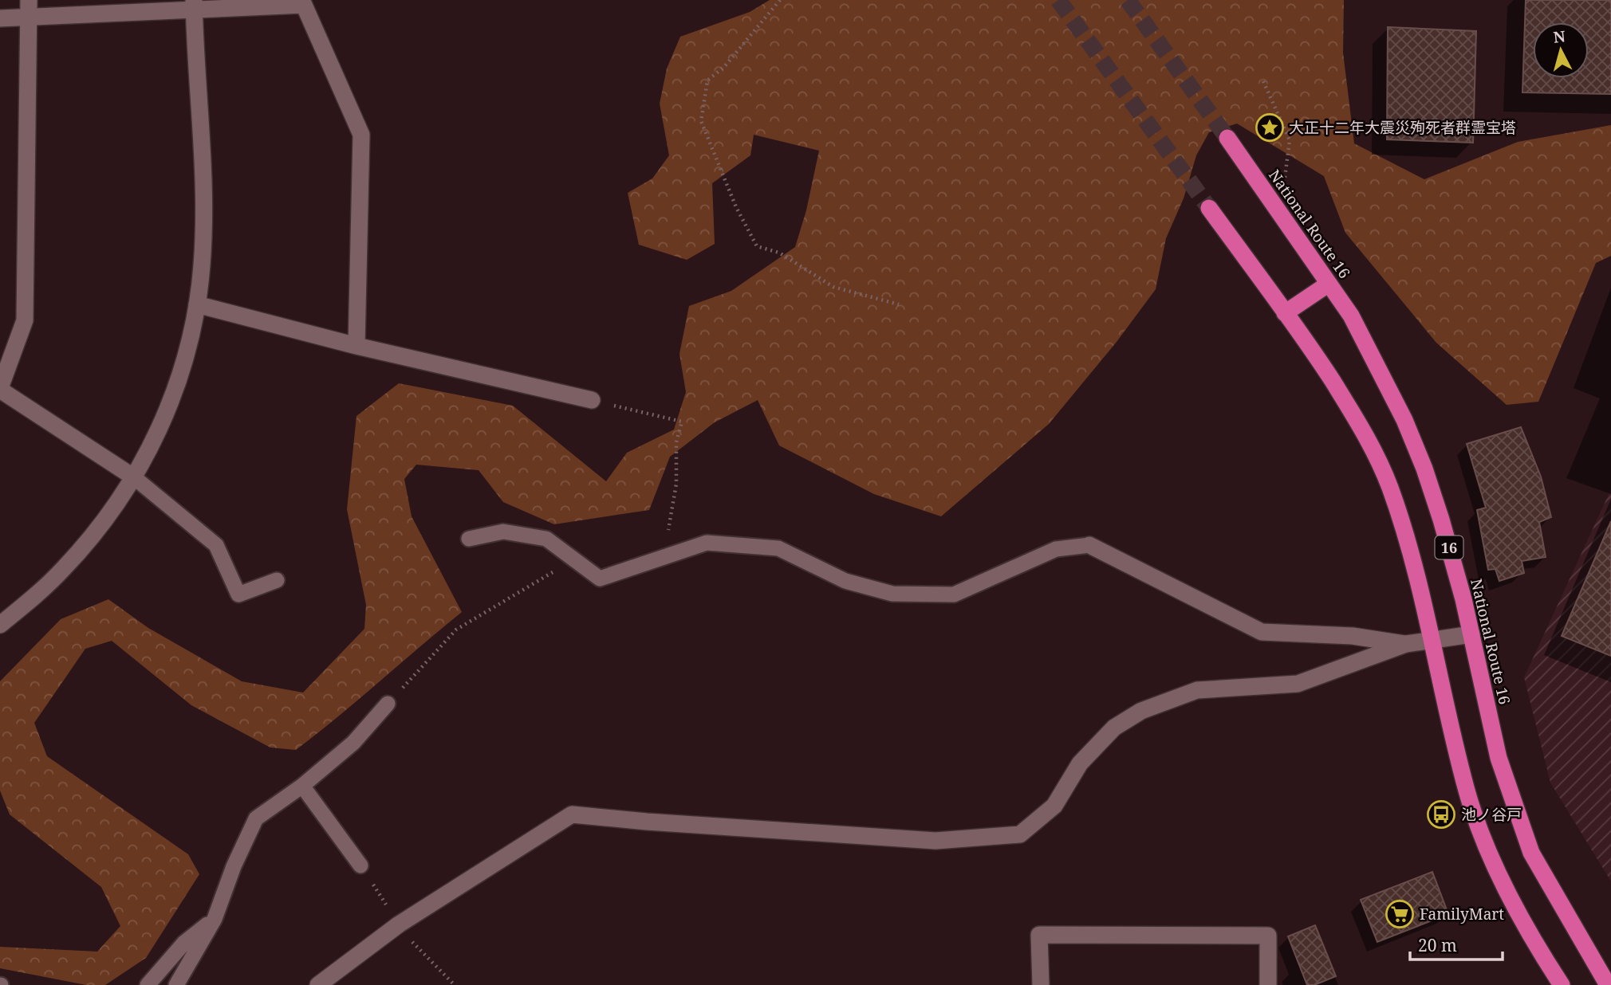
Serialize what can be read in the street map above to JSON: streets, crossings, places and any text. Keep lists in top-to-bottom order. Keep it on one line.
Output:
{"streets":{"highway":["National Route 16","16"]},"places":{"place":["大正十二年大震災殉死者群霊宝塔"],"bus stop":["池ノ谷戸"],"supermarket":["FamilyMart"]},"scale_bar":"20 m","north":"top"}
